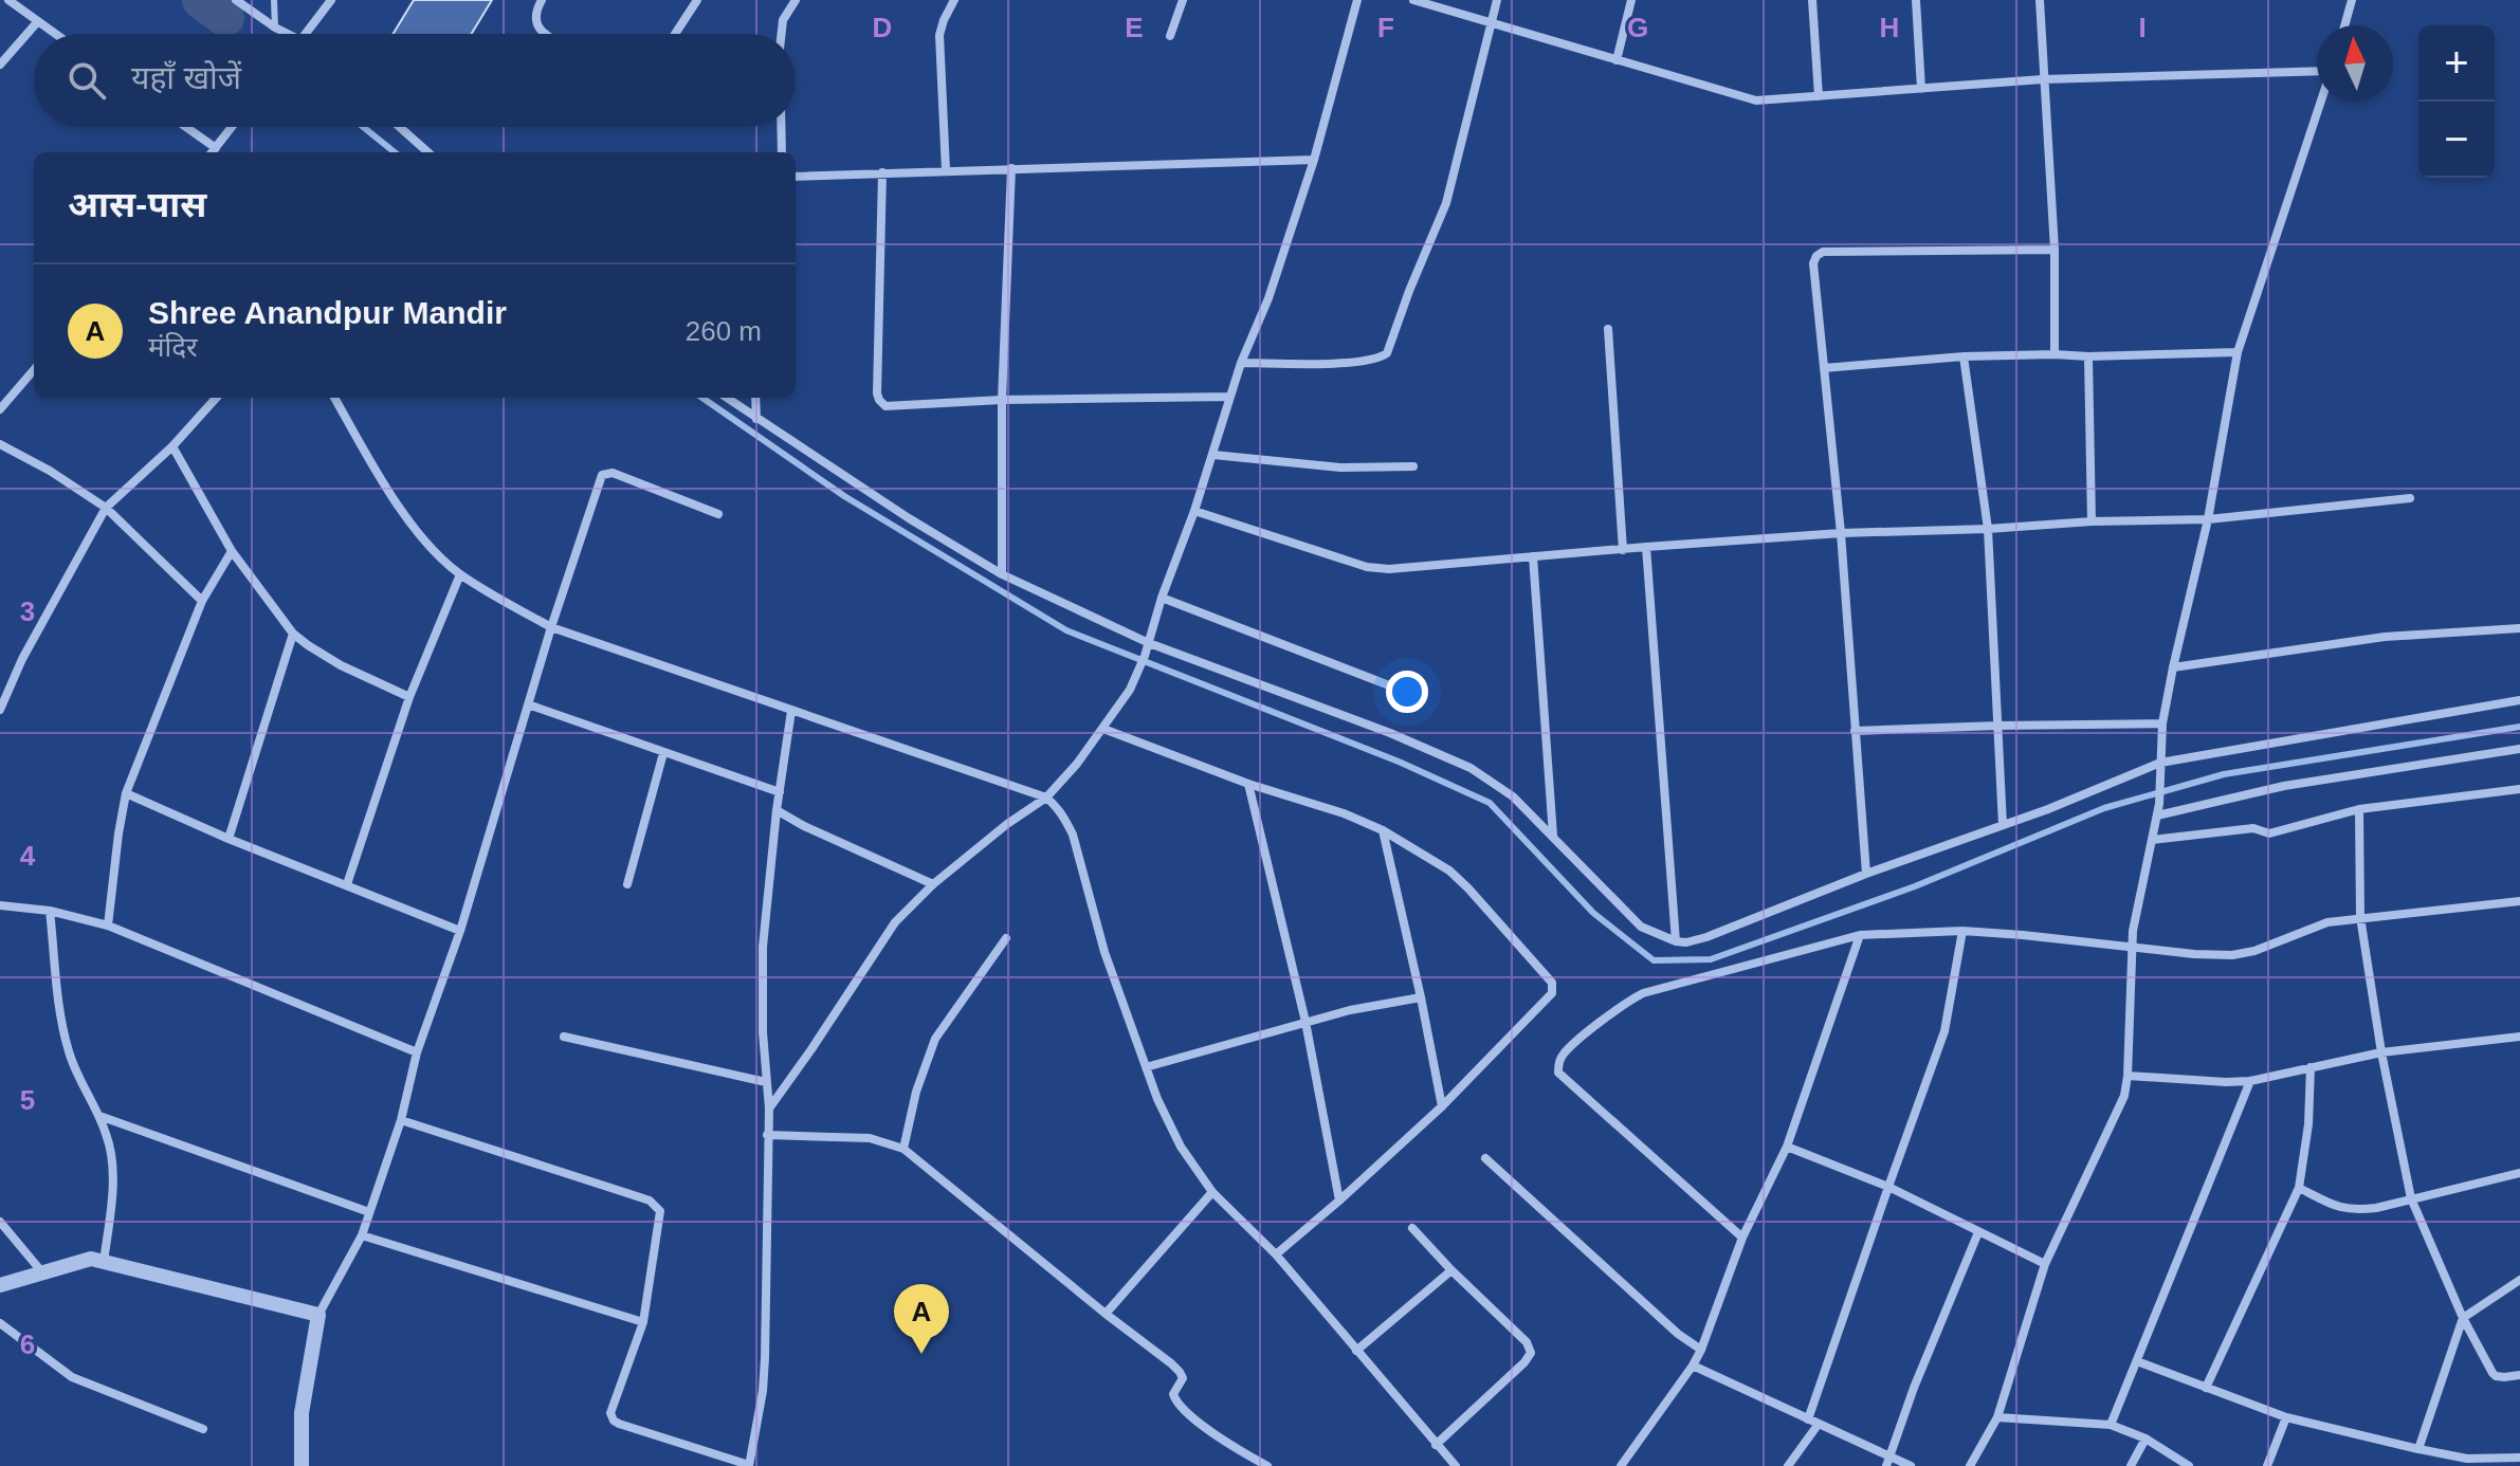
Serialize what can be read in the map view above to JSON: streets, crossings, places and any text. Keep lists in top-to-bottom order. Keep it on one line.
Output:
{"north":"top","page":{"map_buttons":["+","−"],"search":"यहाँ खोजें","heading":"आस-पास","list":[{"mark":"A","name":"Shree Anandpur Mandir","note":"मंदिर","value":"260 m"}],"pins":"A"},"grid":{"columns":["D","E","F","G","H","I"],"rows":["3","4","5","6"]}}
